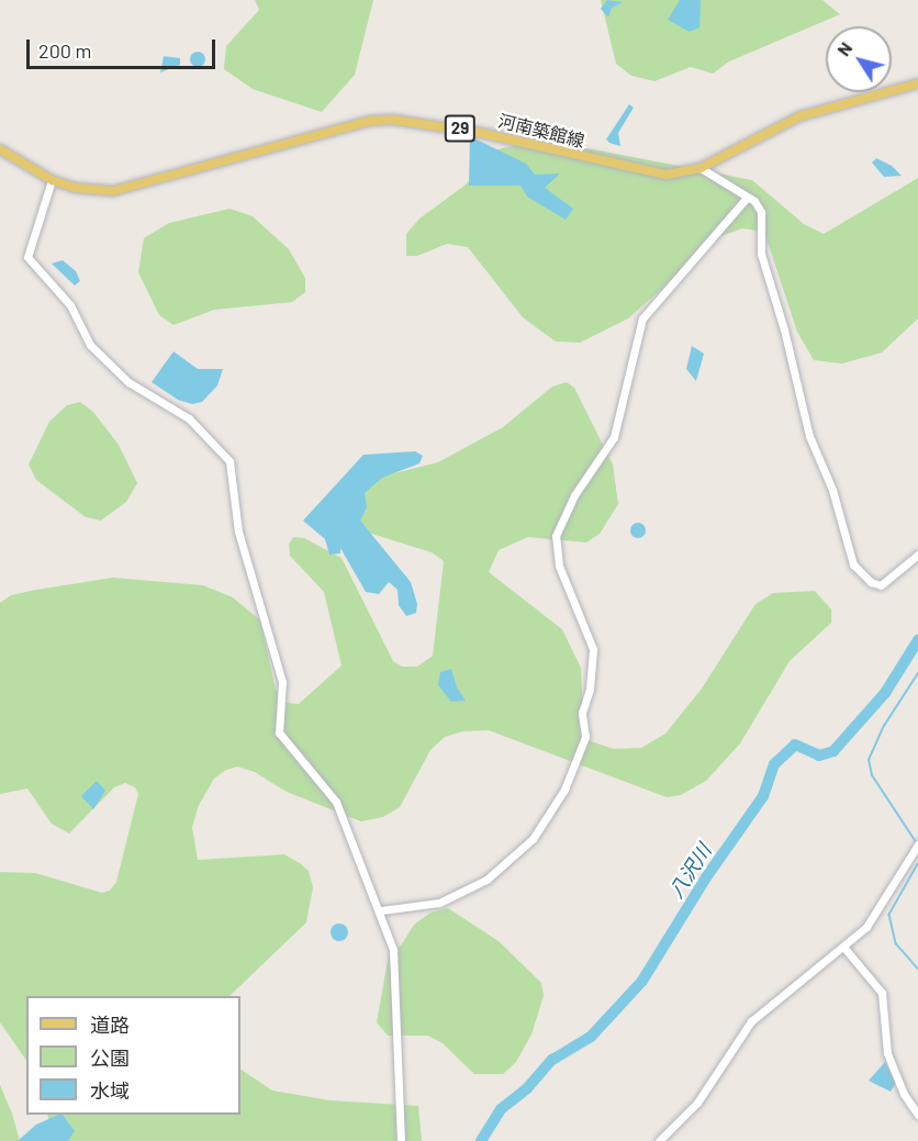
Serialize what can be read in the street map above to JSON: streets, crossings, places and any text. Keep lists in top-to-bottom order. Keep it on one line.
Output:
{"streets":{"main road":["29","河南築館線"]},"water":["八沢川"],"legend":["道路","公園","水域"],"scale_bar":"200 m","north":"top left"}
